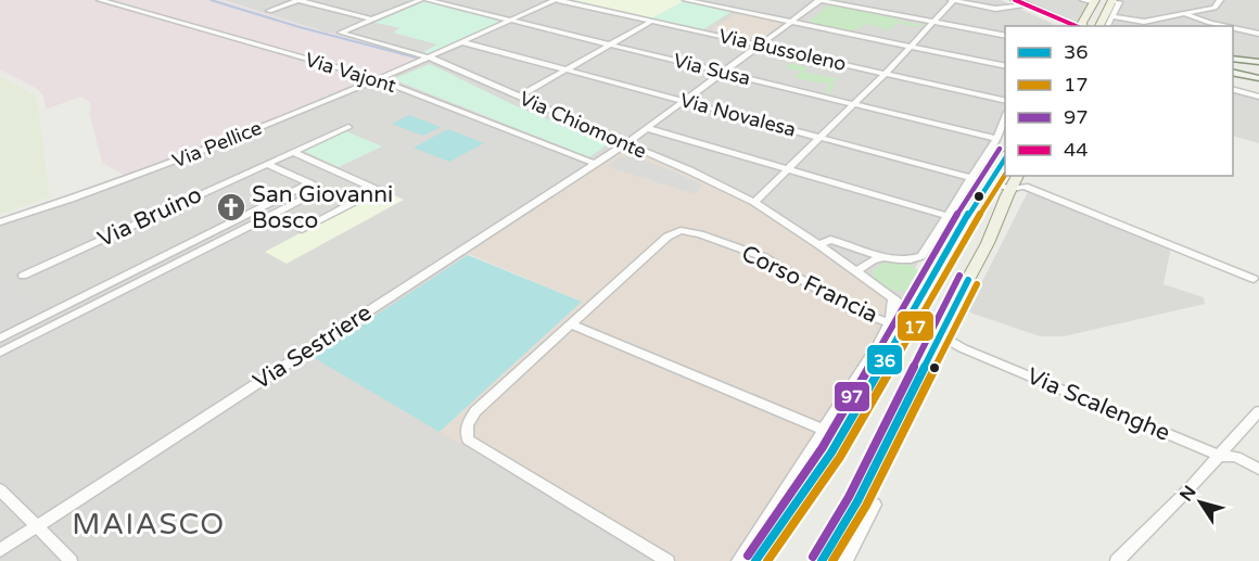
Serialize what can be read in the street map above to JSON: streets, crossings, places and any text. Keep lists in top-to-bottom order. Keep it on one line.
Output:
{"streets":{"main road":["Corso Francia"],"street":["Via Bussoleno","Via Susa","Via Vajont","Via Novalesa","Via Chiomonte","Via Pellice","Via Bruino","Via Sestriere","Via Scalenghe"]},"crossings":[["Via Bussoleno","Via Pellice"],["Via Bussoleno","Via Sestriere"],["Via Susa","Via Pellice"],["Via Susa","Via Sestriere"],["Via Vajont","Via Pellice"],["Via Vajont","Via Sestriere"],["Via Novalesa","Via Pellice"],["Via Novalesa","Corso Francia"],["Via Novalesa","Via Sestriere"],["Via Chiomonte","Via Pellice"],["Via Chiomonte","Corso Francia"],["Via Chiomonte","Via Sestriere"],["Via Chiomonte","Via Scalenghe"]],"districts":["MAIASCO"],"places":{"church":["San Giovanni Bosco"]},"lines":["transit line 44","transit line 97","transit line 36","transit line 17"],"legend":["36","17","97","44"],"north":"top left"}
